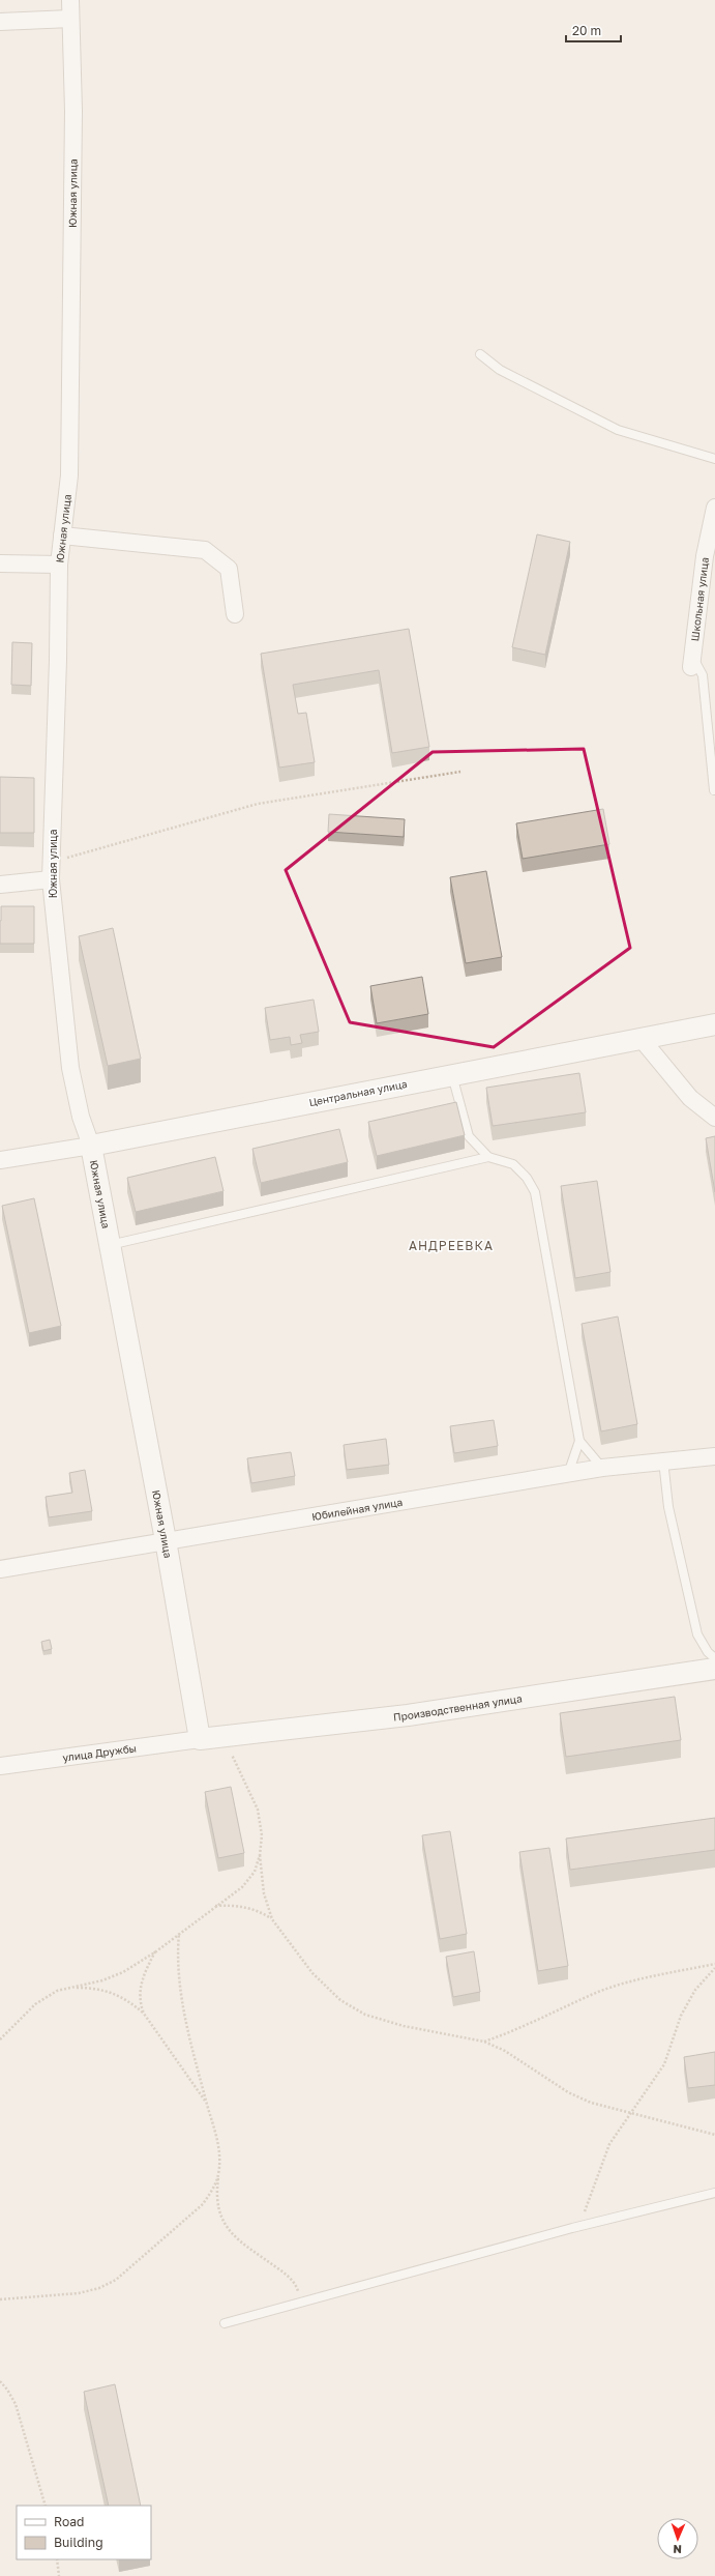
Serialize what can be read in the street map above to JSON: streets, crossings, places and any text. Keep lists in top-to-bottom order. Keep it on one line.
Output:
{"streets":{"street":["Южная улица","Школьная улица","Центральная улица","Юбилейная улица","Производственная улица","улица Дружбы"]},"crossings":[["Южная улица","Центральная улица"],["Южная улица","Юбилейная улица"],["Южная улица","Производственная улица"],["Южная улица","улица Дружбы"],["Производственная улица","улица Дружбы"]],"districts":["АНДРЕЕВКА"],"legend":["Road","Building"],"scale_bar":"20 m","north":"bottom"}
